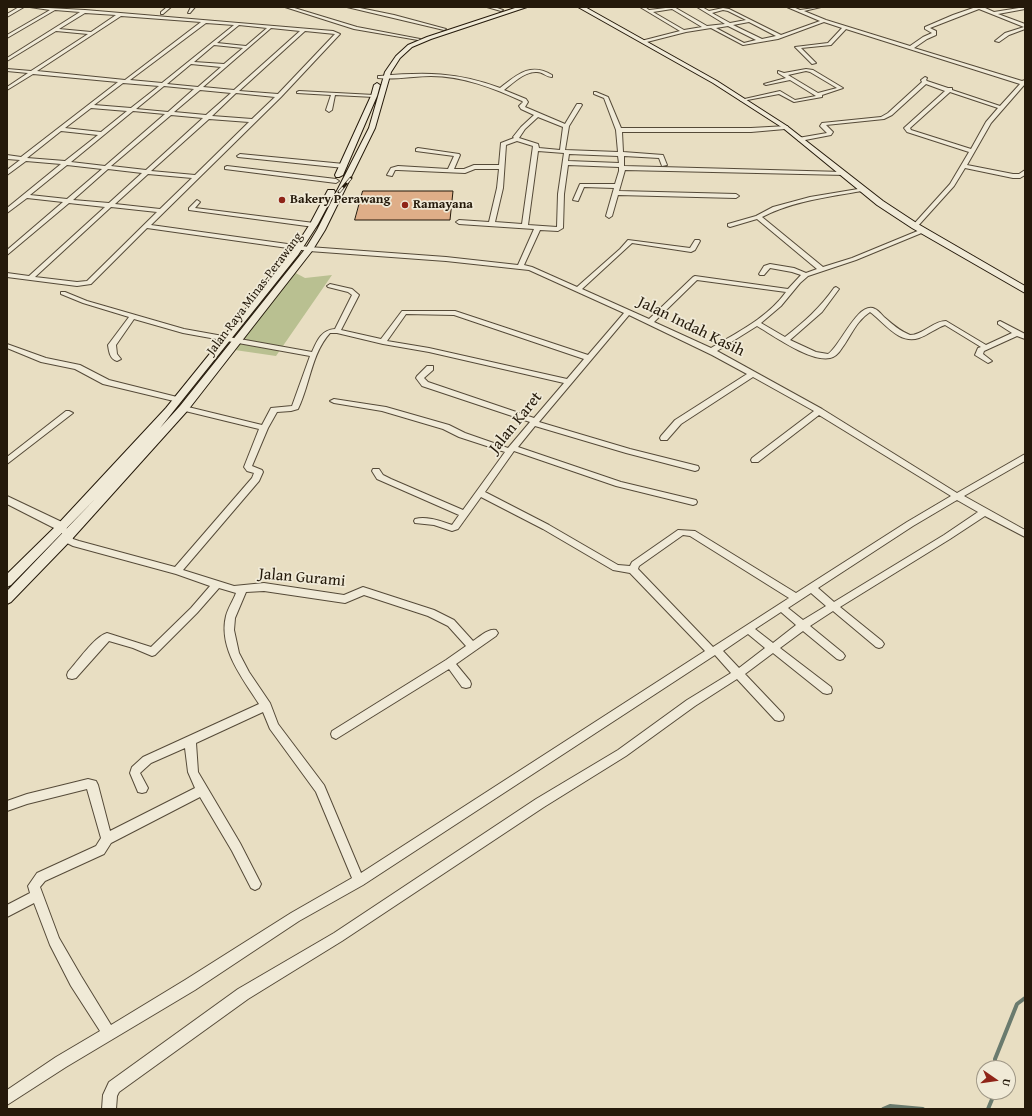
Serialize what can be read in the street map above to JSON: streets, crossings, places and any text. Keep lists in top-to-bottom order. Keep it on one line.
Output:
{"streets":{"main road":["Jalan Raya Minas-Perawang"],"street":["Jalan Indah Kasih","Jalan Karet","Jalan Gurami"]},"crossings":[["Jalan Raya Minas-Perawang","Jalan Indah Kasih"],["Jalan Raya Minas-Perawang","Jalan Gurami"],["Jalan Indah Kasih","Jalan Karet"]],"places":["Bakery Perawang","Ramayana"],"north":"right"}
